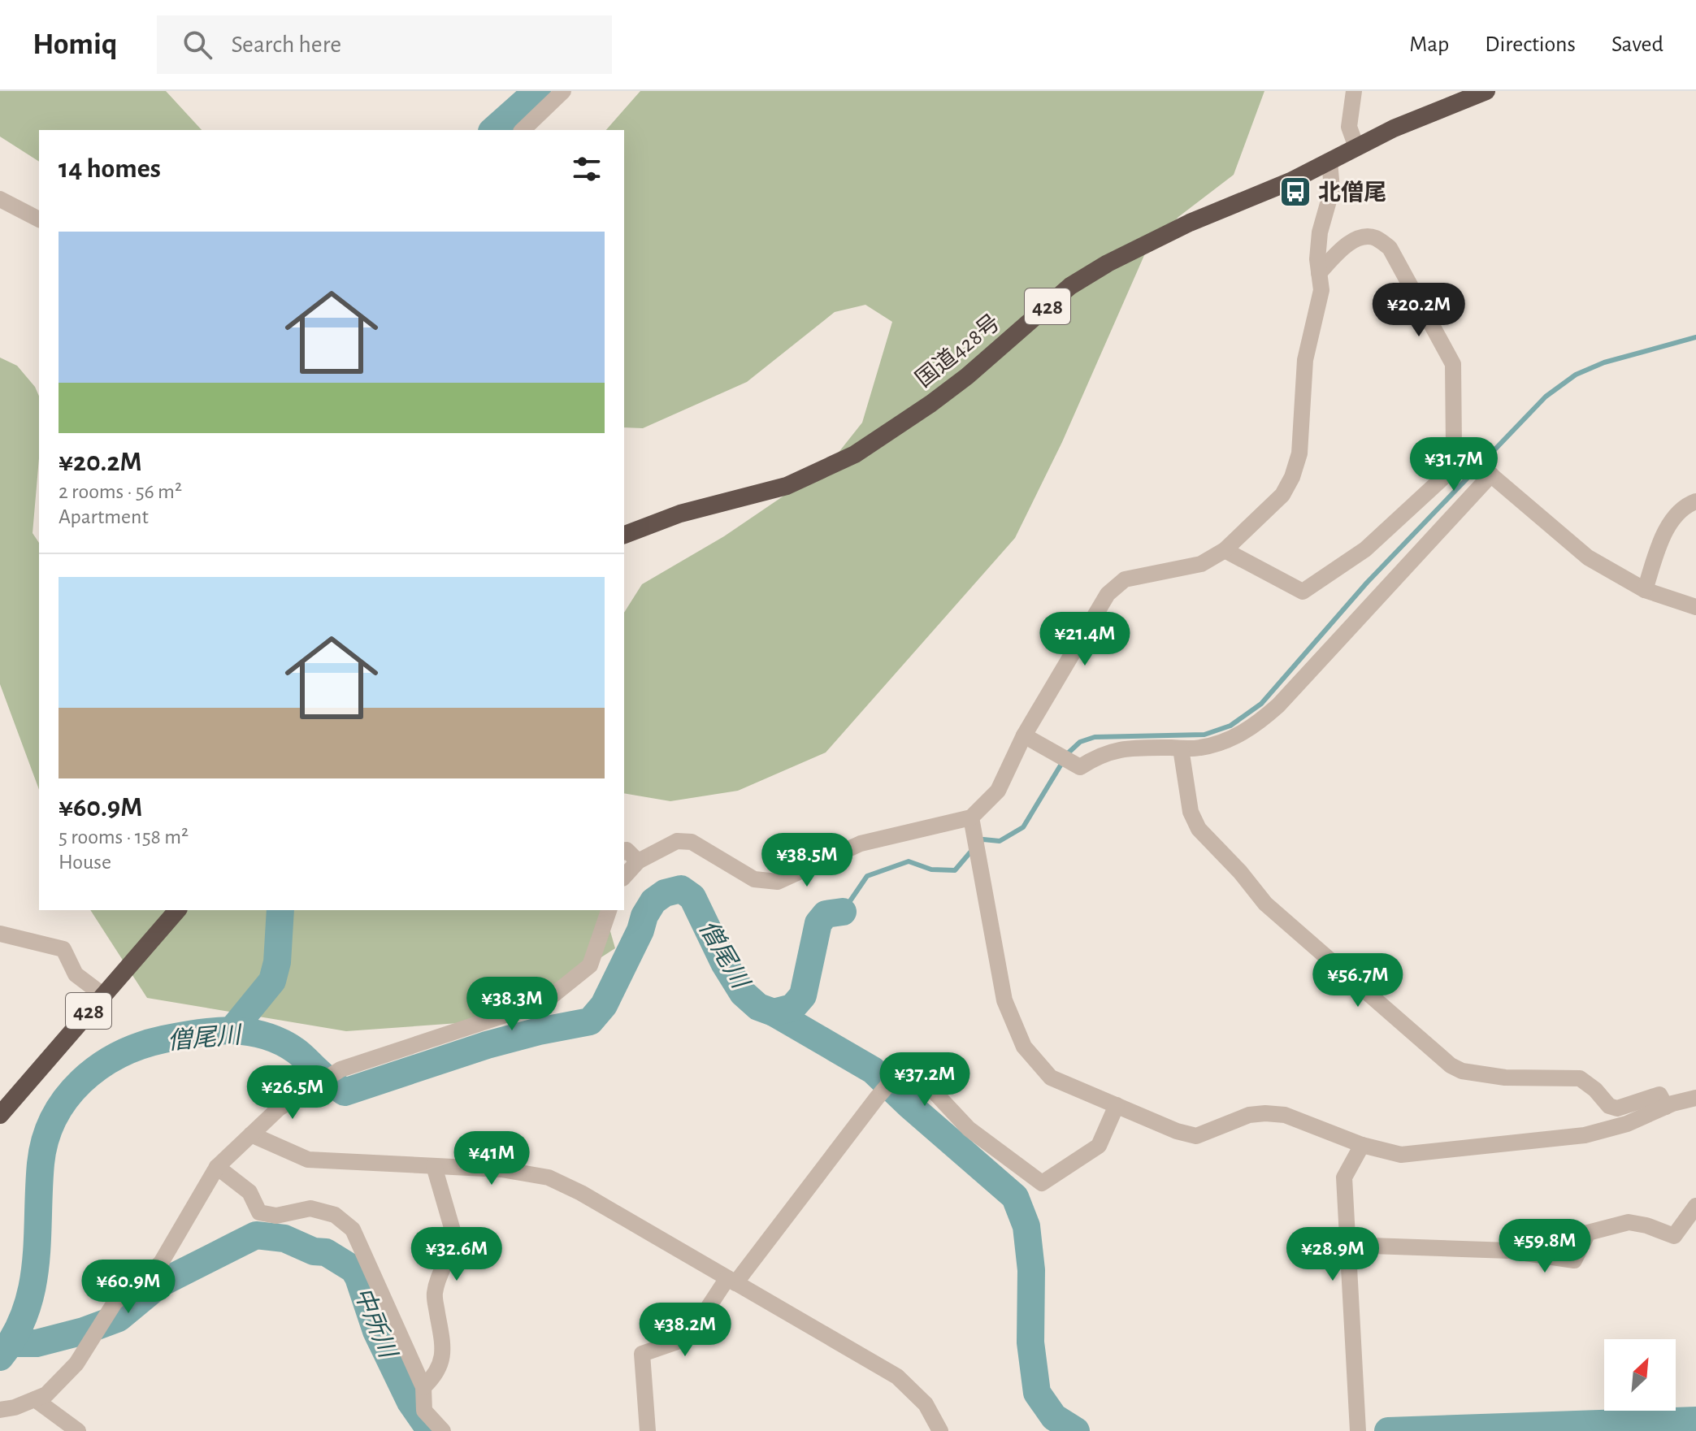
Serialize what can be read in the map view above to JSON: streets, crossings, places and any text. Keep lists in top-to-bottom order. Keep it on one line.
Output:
{"streets":{"highway":["428","国道428号"]},"water":["僧尾川","中所川"],"places":{"bus stop":["北僧尾"]},"north":"top right","page":{"header":"Homiq","search":"Search here","nav":["Map","Directions","Saved"],"heading":"14 homes","list":[{"name":"¥20.2M","note":"2 rooms · 56 m² · Apartment"},{"name":"¥60.9M","note":"5 rooms · 158 m² · House"}],"price":["¥20.2M","¥31.7M","¥21.4M","¥38.5M","¥56.7M","¥38.3M","¥37.2M","¥26.5M","¥41M","¥59.8M","¥32.6M","¥28.9M","¥60.9M","¥38.2M"]}}
